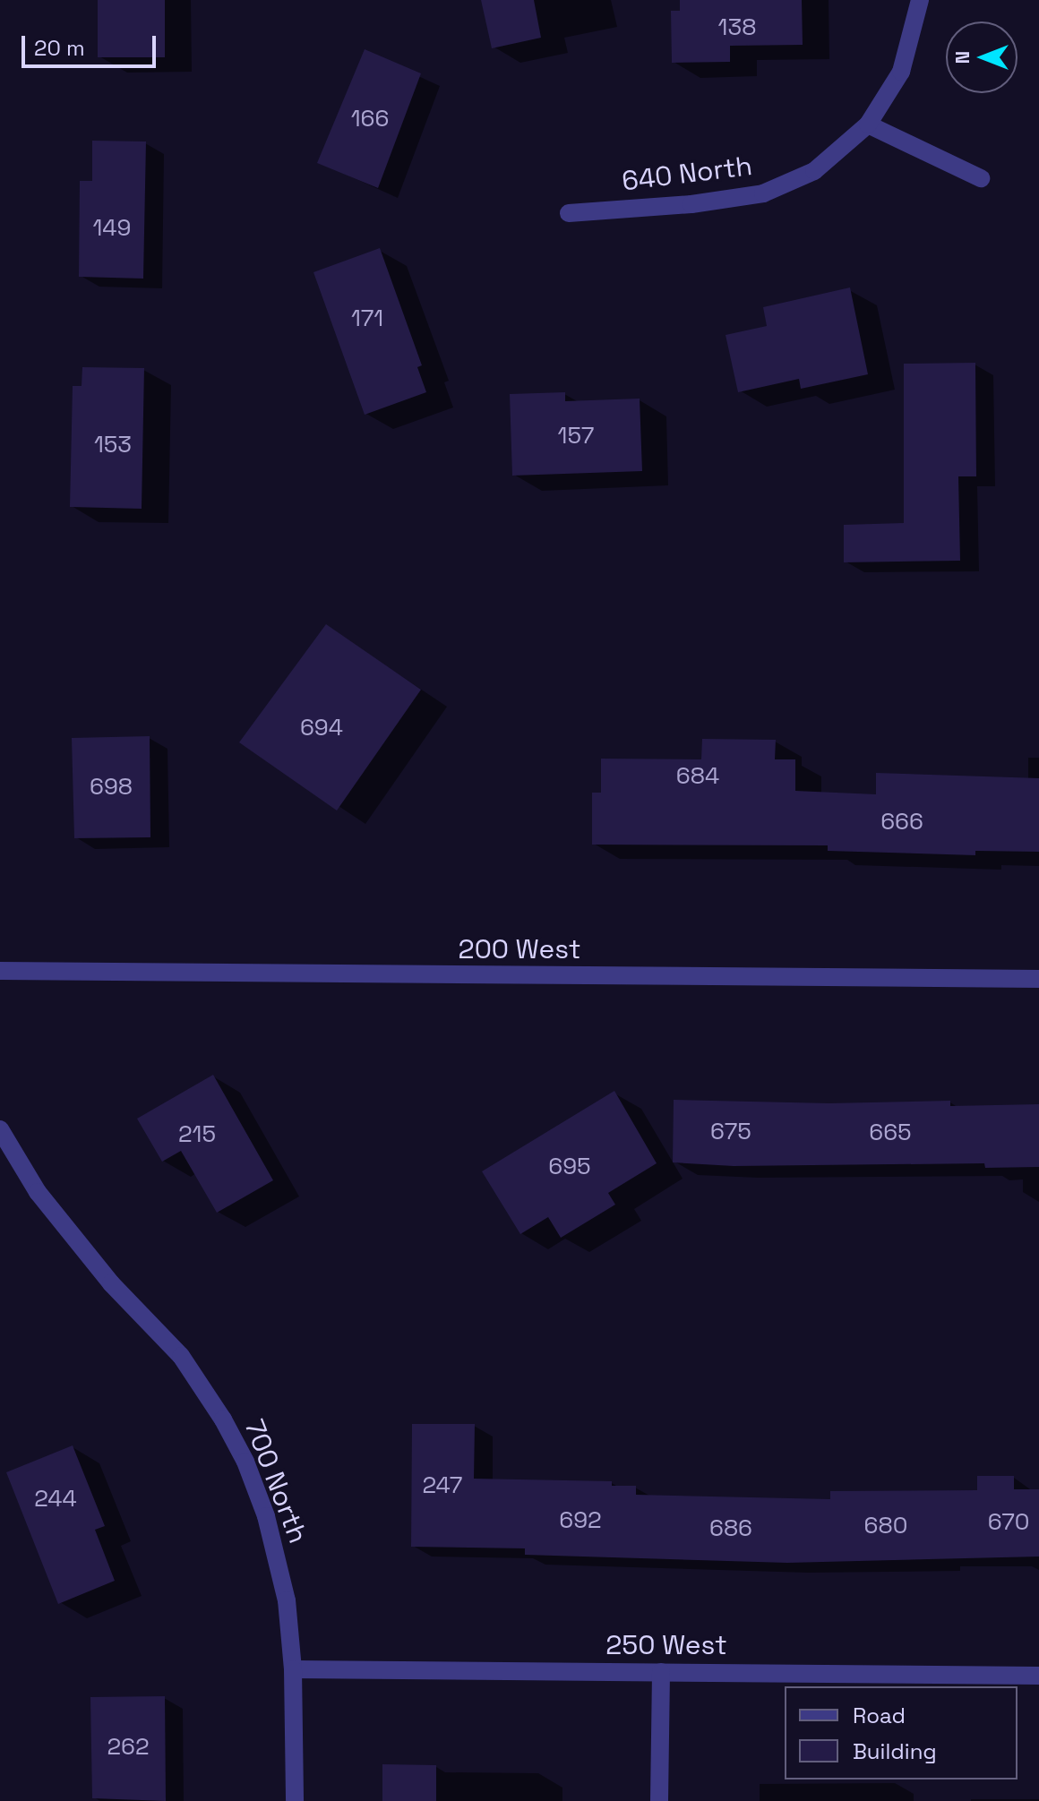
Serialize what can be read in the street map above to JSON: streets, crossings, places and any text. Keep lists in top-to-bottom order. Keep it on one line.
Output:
{"streets":{"street":["640 North","200 West","700 North","250 West"]},"crossings":[["700 North","250 West"]],"house_numbers":["138","166","149","171","157","153","694","684","698","666","675","665","215","695","247","244","692","670","680","686","262"],"legend":["Road","Building"],"scale_bar":"20 m","north":"left"}
